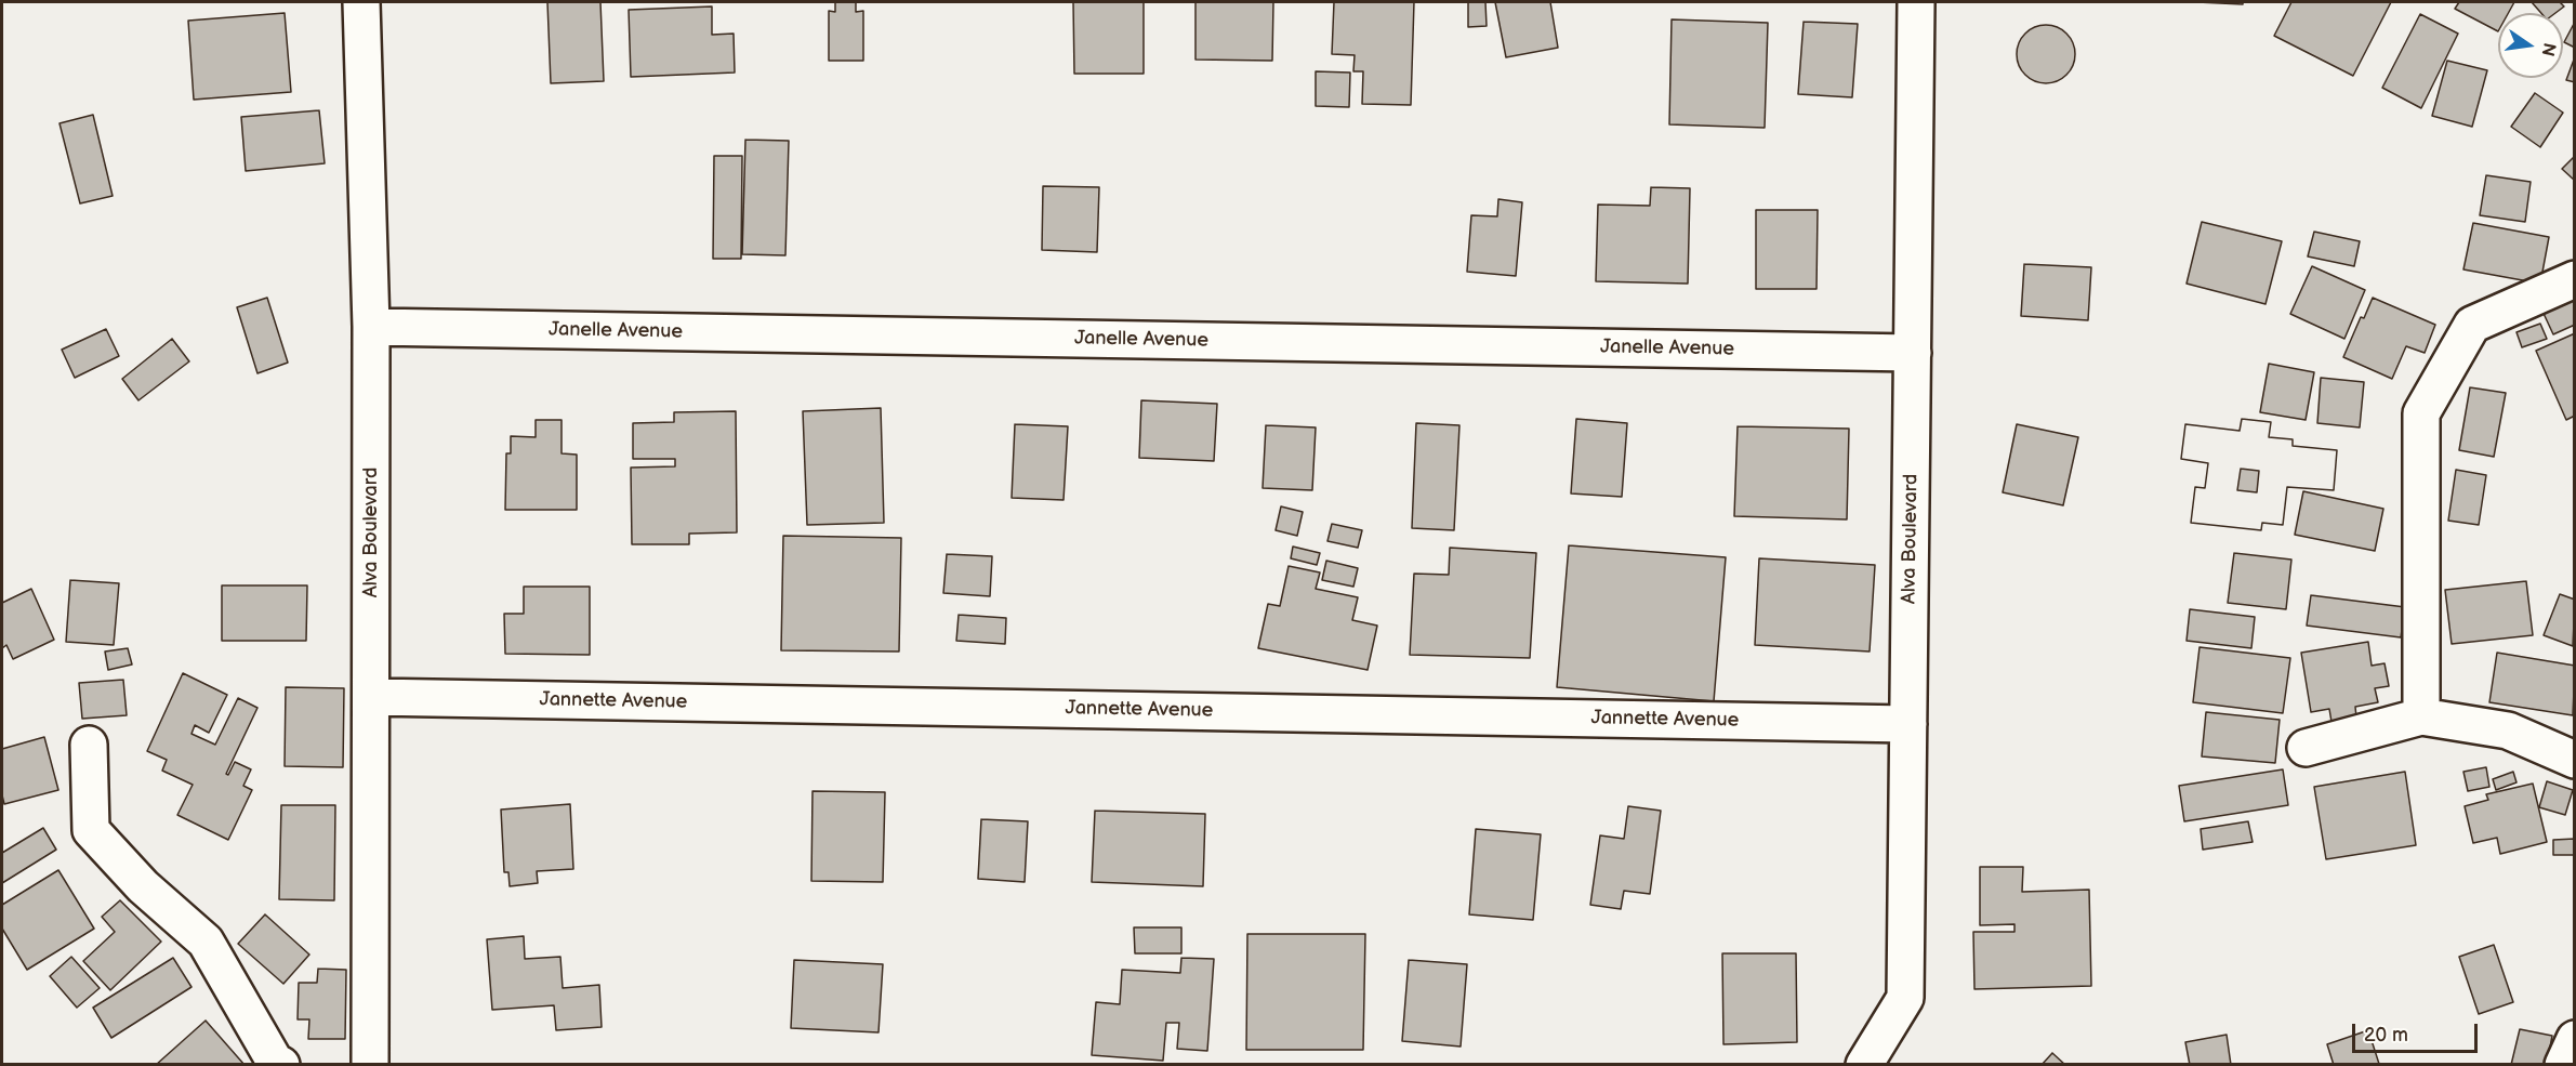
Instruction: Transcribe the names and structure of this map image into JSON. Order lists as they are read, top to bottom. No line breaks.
{"streets":{"street":["Janelle Avenue","Alva Boulevard","Jannette Avenue"]},"crossings":[["Janelle Avenue","Alva Boulevard"],["Alva Boulevard","Jannette Avenue"]],"scale_bar":"20 m","north":"right"}
